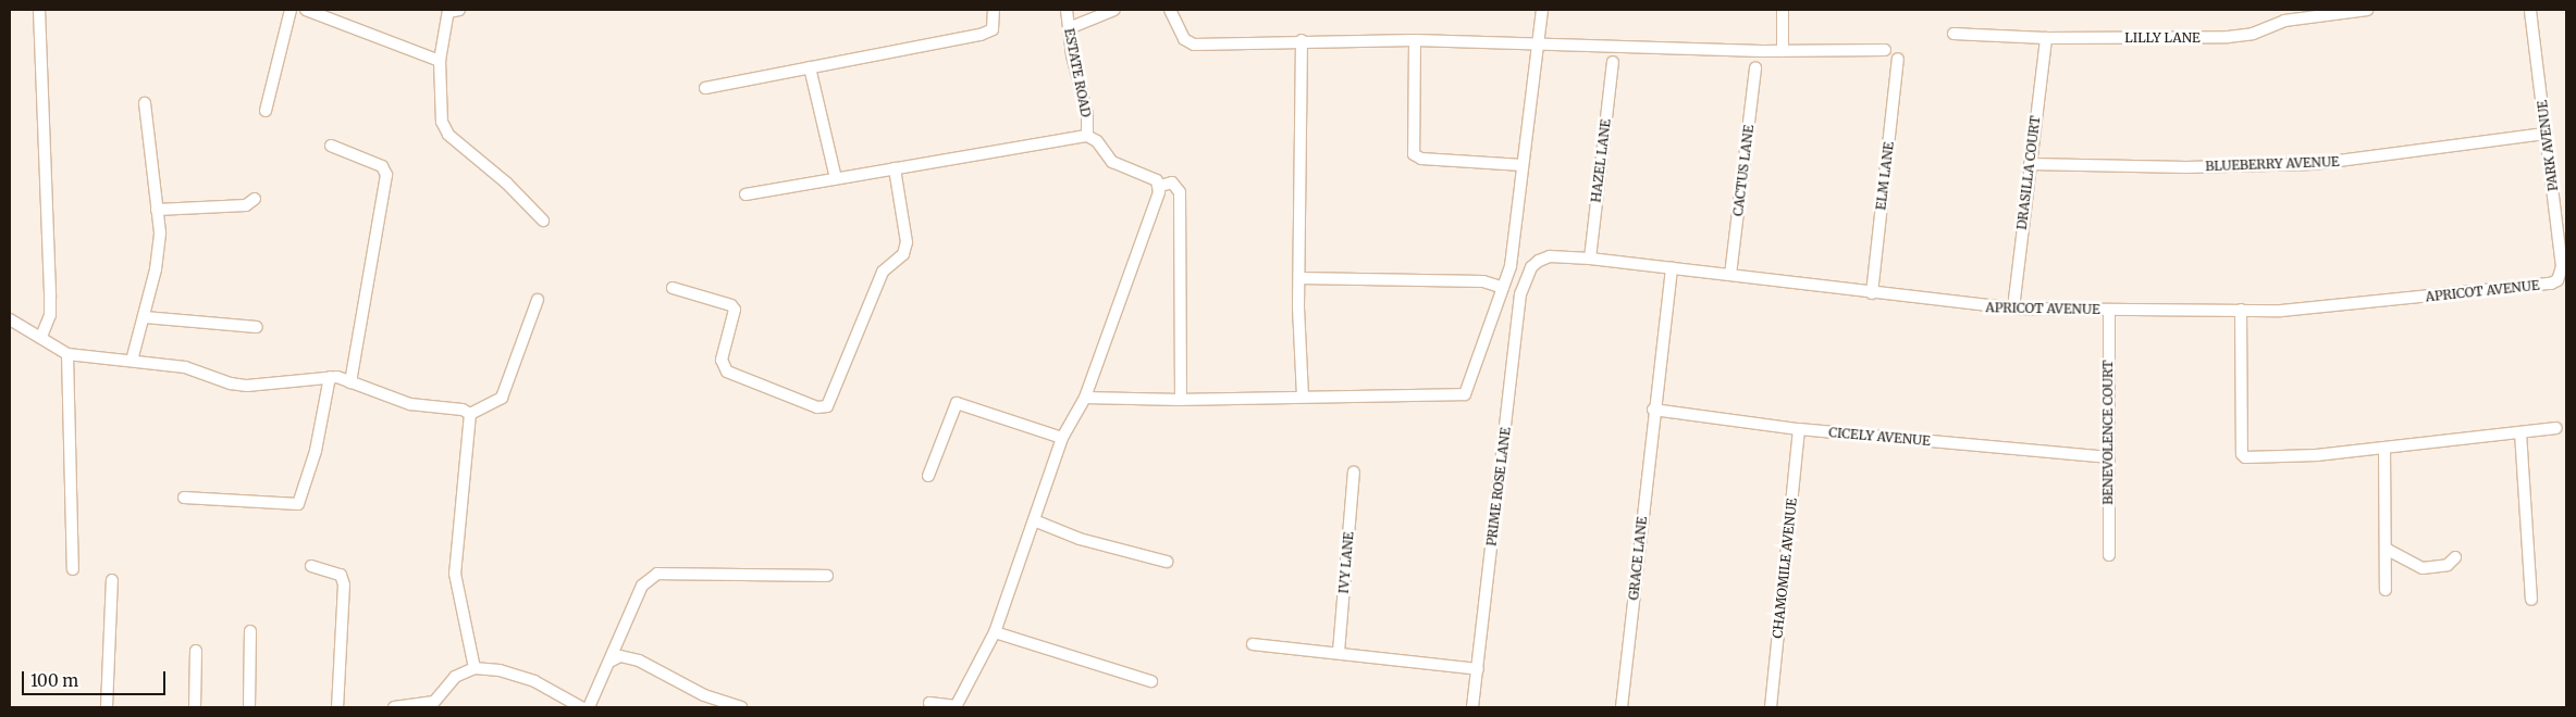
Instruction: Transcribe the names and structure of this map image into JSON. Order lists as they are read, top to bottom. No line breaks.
{"streets":{"street":["LILLY LANE","ESTATE ROAD","PARK AVENUE","HAZEL LANE","BLUEBERRY AVENUE","CACTUS LANE","DRASILLA COURT","ELM LANE","APRICOT AVENUE","BENEVOLENCE COURT","CICELY AVENUE","PRIME ROSE LANE","GRACE LANE","IVY LANE","CHAMOMILE AVENUE"]},"crossings":[["LILLY LANE","DRASILLA COURT"],["PARK AVENUE","BLUEBERRY AVENUE"],["PARK AVENUE","APRICOT AVENUE"],["HAZEL LANE","APRICOT AVENUE"],["BLUEBERRY AVENUE","DRASILLA COURT"],["CACTUS LANE","APRICOT AVENUE"],["DRASILLA COURT","APRICOT AVENUE"],["ELM LANE","APRICOT AVENUE"],["APRICOT AVENUE","BENEVOLENCE COURT"],["APRICOT AVENUE","PRIME ROSE LANE"],["APRICOT AVENUE","GRACE LANE"],["BENEVOLENCE COURT","CICELY AVENUE"],["CICELY AVENUE","GRACE LANE"],["CICELY AVENUE","CHAMOMILE AVENUE"]],"scale_bar":"100 m"}
